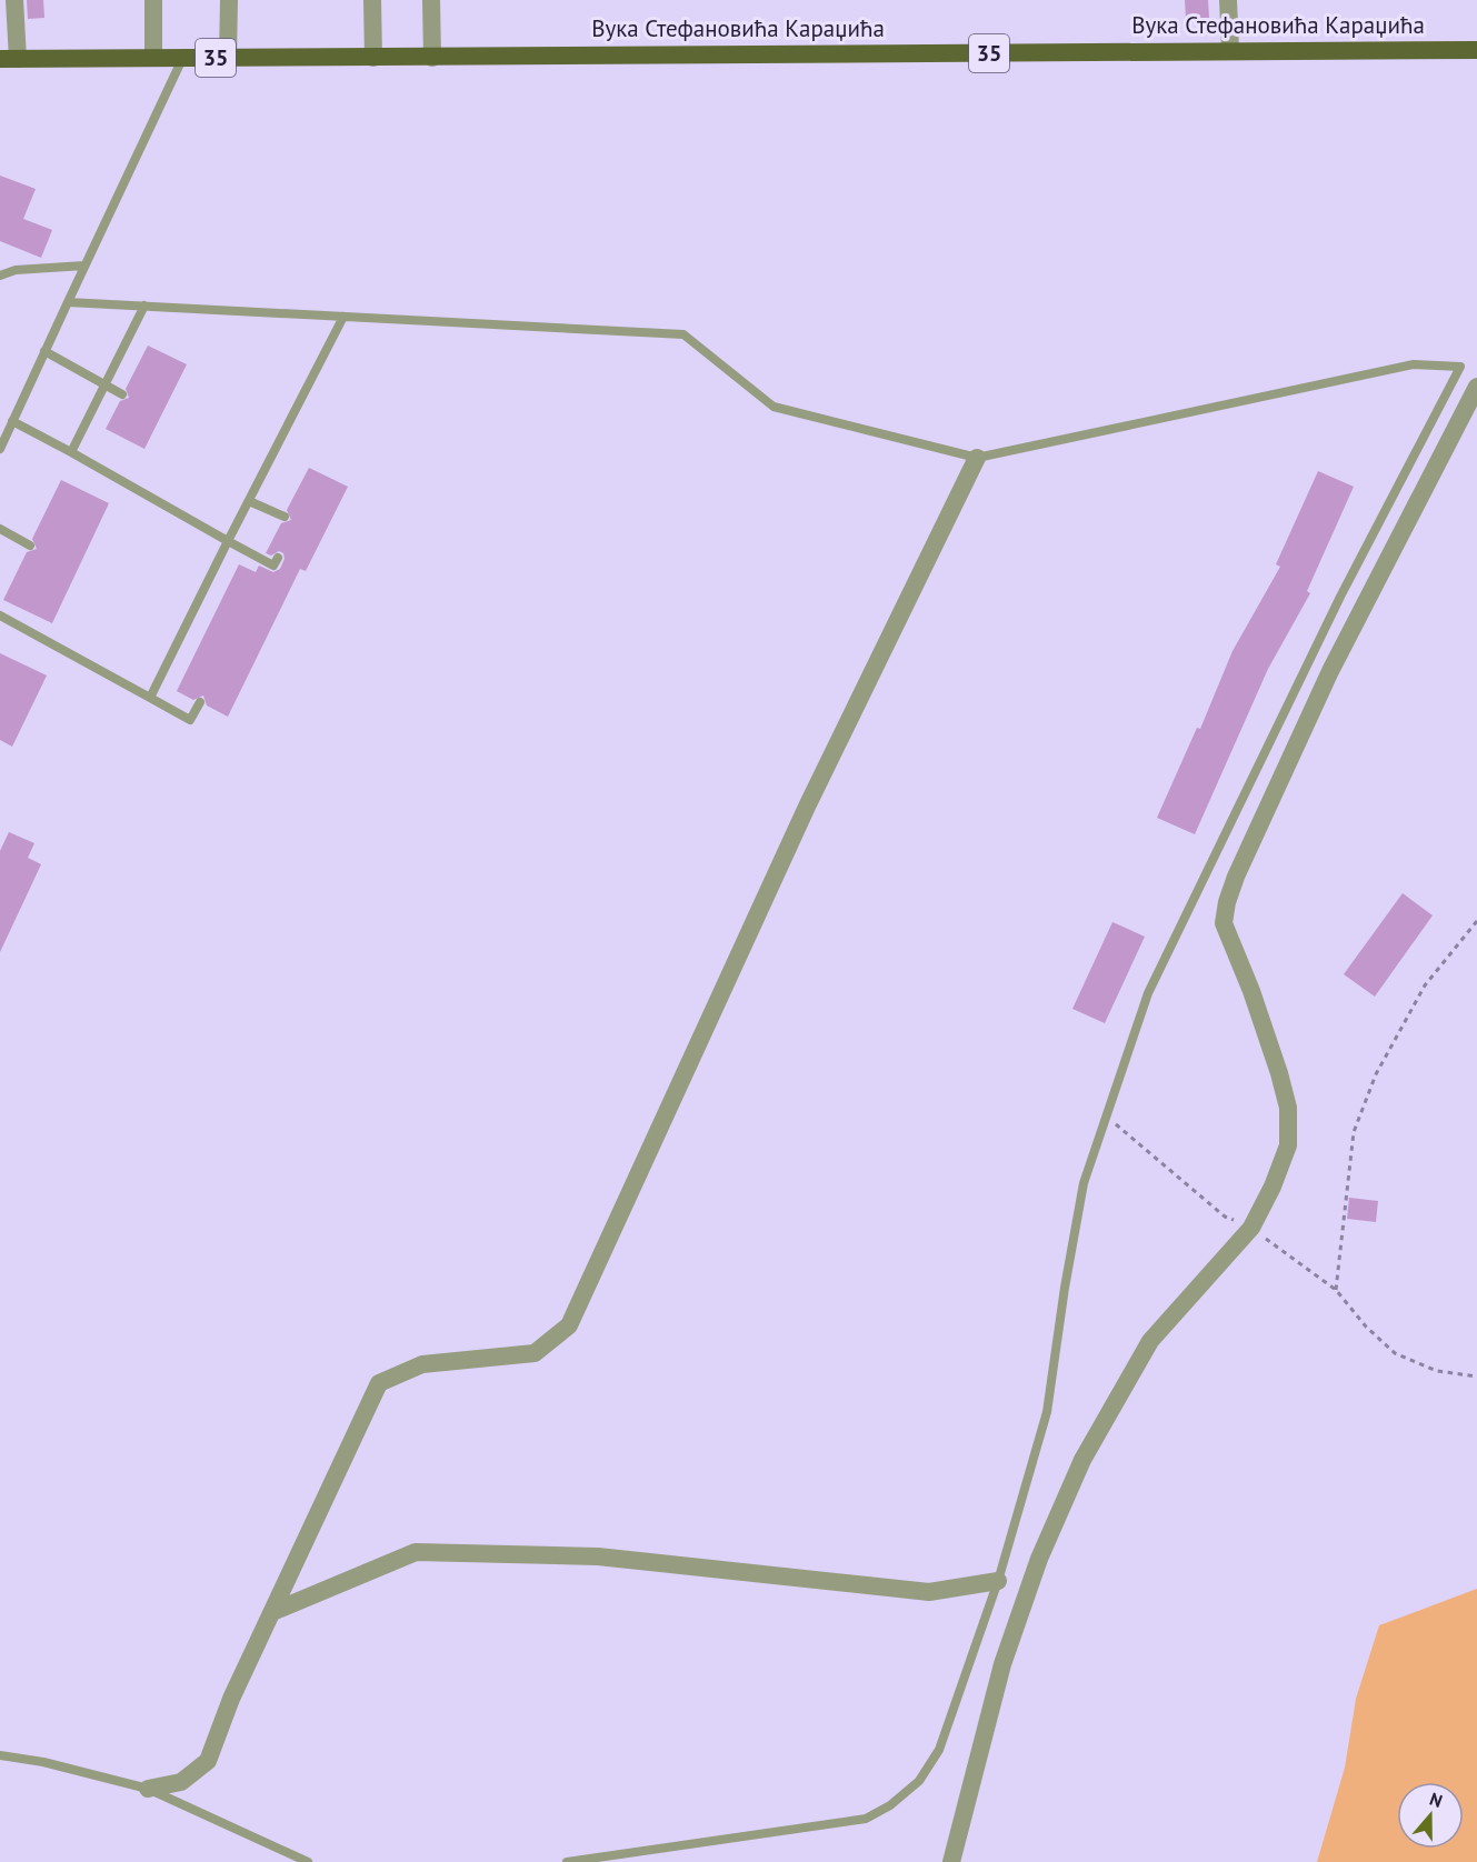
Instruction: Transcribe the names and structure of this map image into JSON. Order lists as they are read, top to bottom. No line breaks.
{"streets":{"main road":["Вука Стефановића Караџића","35"]},"north":"top"}
